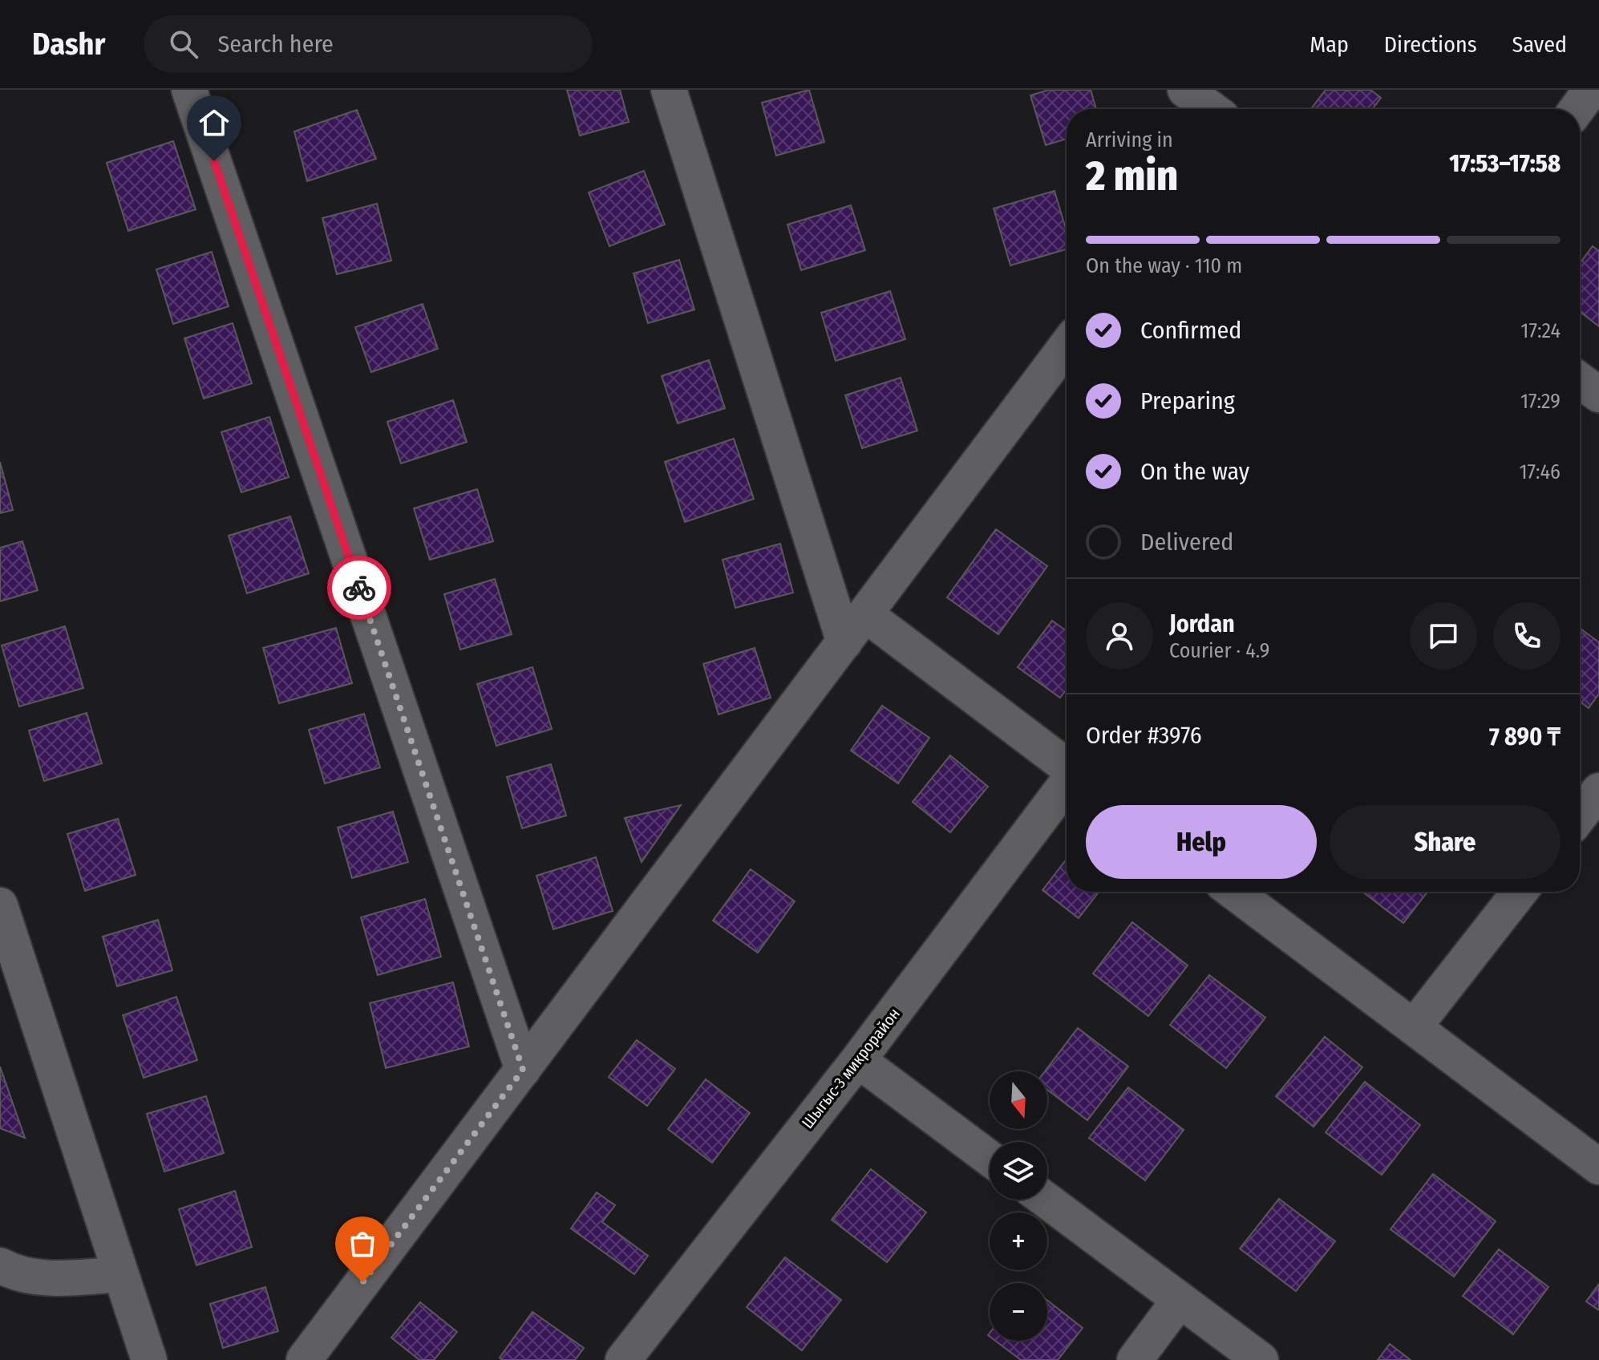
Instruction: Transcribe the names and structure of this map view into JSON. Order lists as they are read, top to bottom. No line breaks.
{"streets":{"street":["Шыгыс-3 микрорайон"]},"north":"bottom","page":{"header":"Dashr","search":"Search here","nav":["Map","Directions","Saved"],"heading":["2 min","Arriving in","17:53–17:58"],"panel":["Jordan","Courier · 4.9","Order #3976","7 890 ₸"],"bar":"On the way · 110 m","list":[["Confirmed","17:24"],["Preparing","17:29"],["On the way","17:46"],"Delivered"],"buttons":["Help","Share"],"map_buttons":["+","−"]}}
